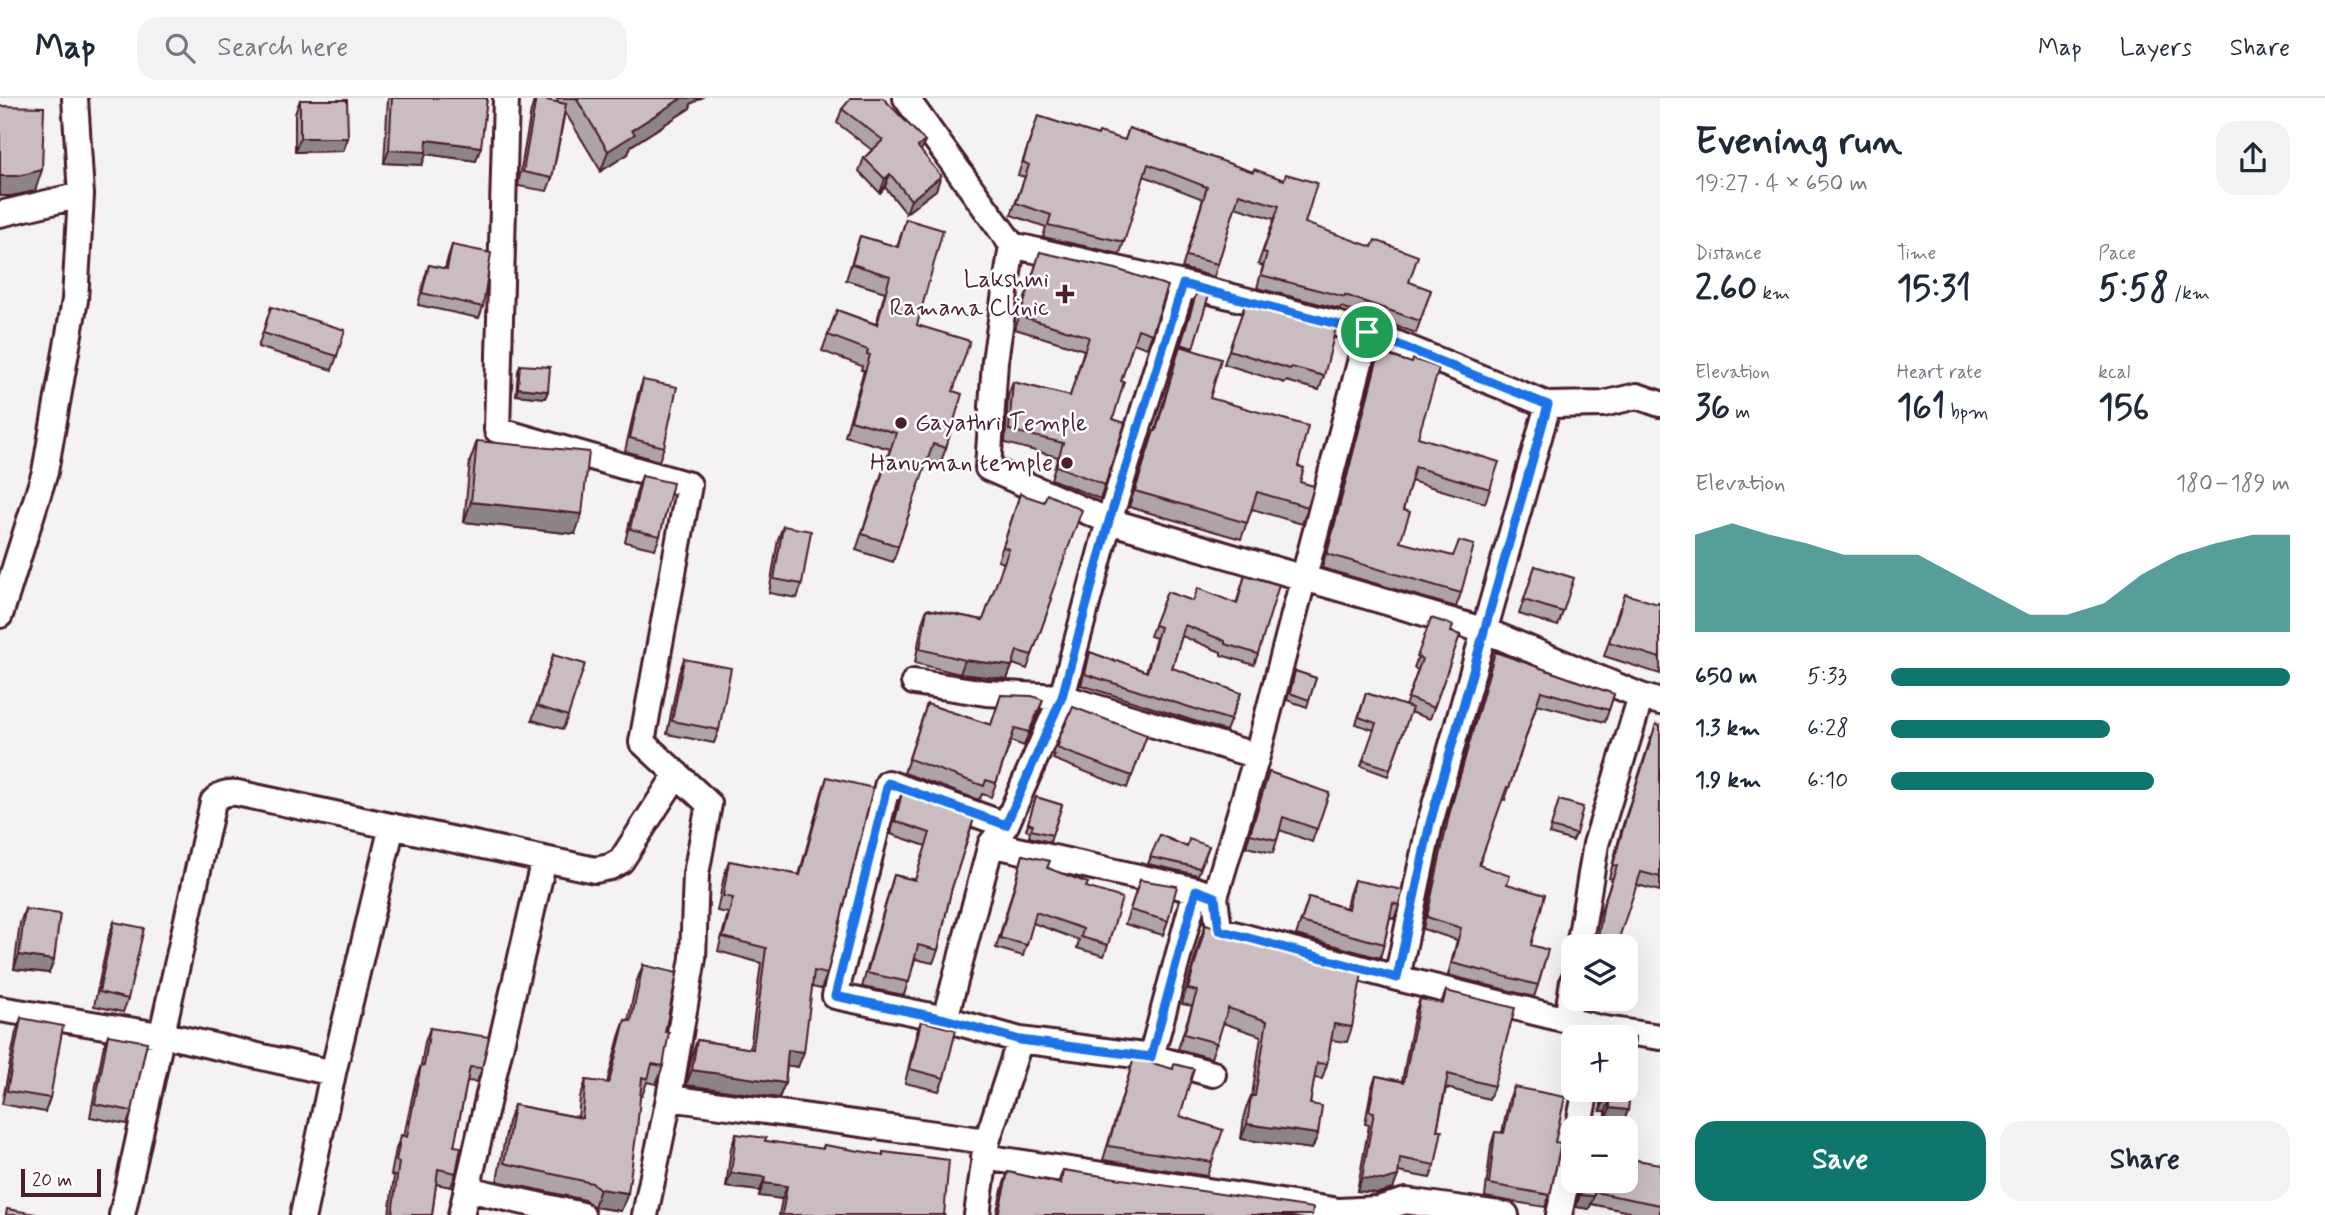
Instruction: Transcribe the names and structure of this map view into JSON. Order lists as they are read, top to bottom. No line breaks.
{"places":{"health":["Lakshmi Ramana Clinic"],"other":["Gayathri Temple","Hanuman temple"]},"scale_bar":"20 m","page":{"header":"Map","search":"Search here","nav":["Map","Layers","Share"],"heading":["Evening run","19:27 · 4 × 650 m"],"stats":[["Distance","2.60 km"],["Time","15:31"],["Pace","5:58 /km"],["Elevation","36 m"],["Heart rate","161 bpm"],["kcal","156"]],"chart":["Elevation","180–189 m"],"list":[{"name":"650 m","note":"5:33"},{"name":"1.3 km","note":"6:28"},{"name":"1.9 km","note":"6:10"}],"map_buttons":["+","−"],"buttons":["Save","Share"],"scale":"20 m"}}
